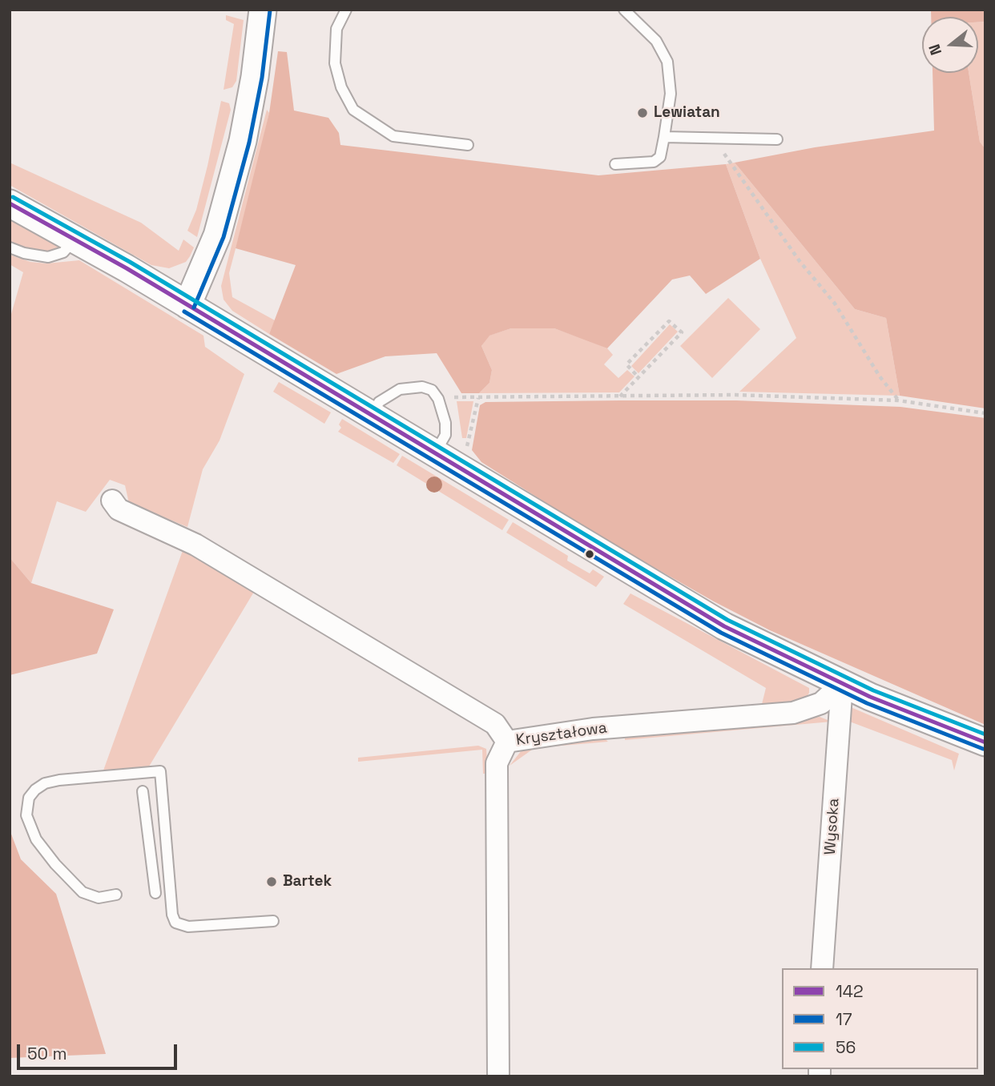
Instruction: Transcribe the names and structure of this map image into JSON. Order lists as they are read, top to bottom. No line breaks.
{"streets":{"street":["Kryształowa","Wysoka"]},"crossings":[["Kryształowa","Wysoka"]],"places":["Lewiatan","Bartek"],"lines":["transit line 17","transit line 56","transit line 142"],"legend":["142","17","56"],"scale_bar":"50 m","north":"left"}
